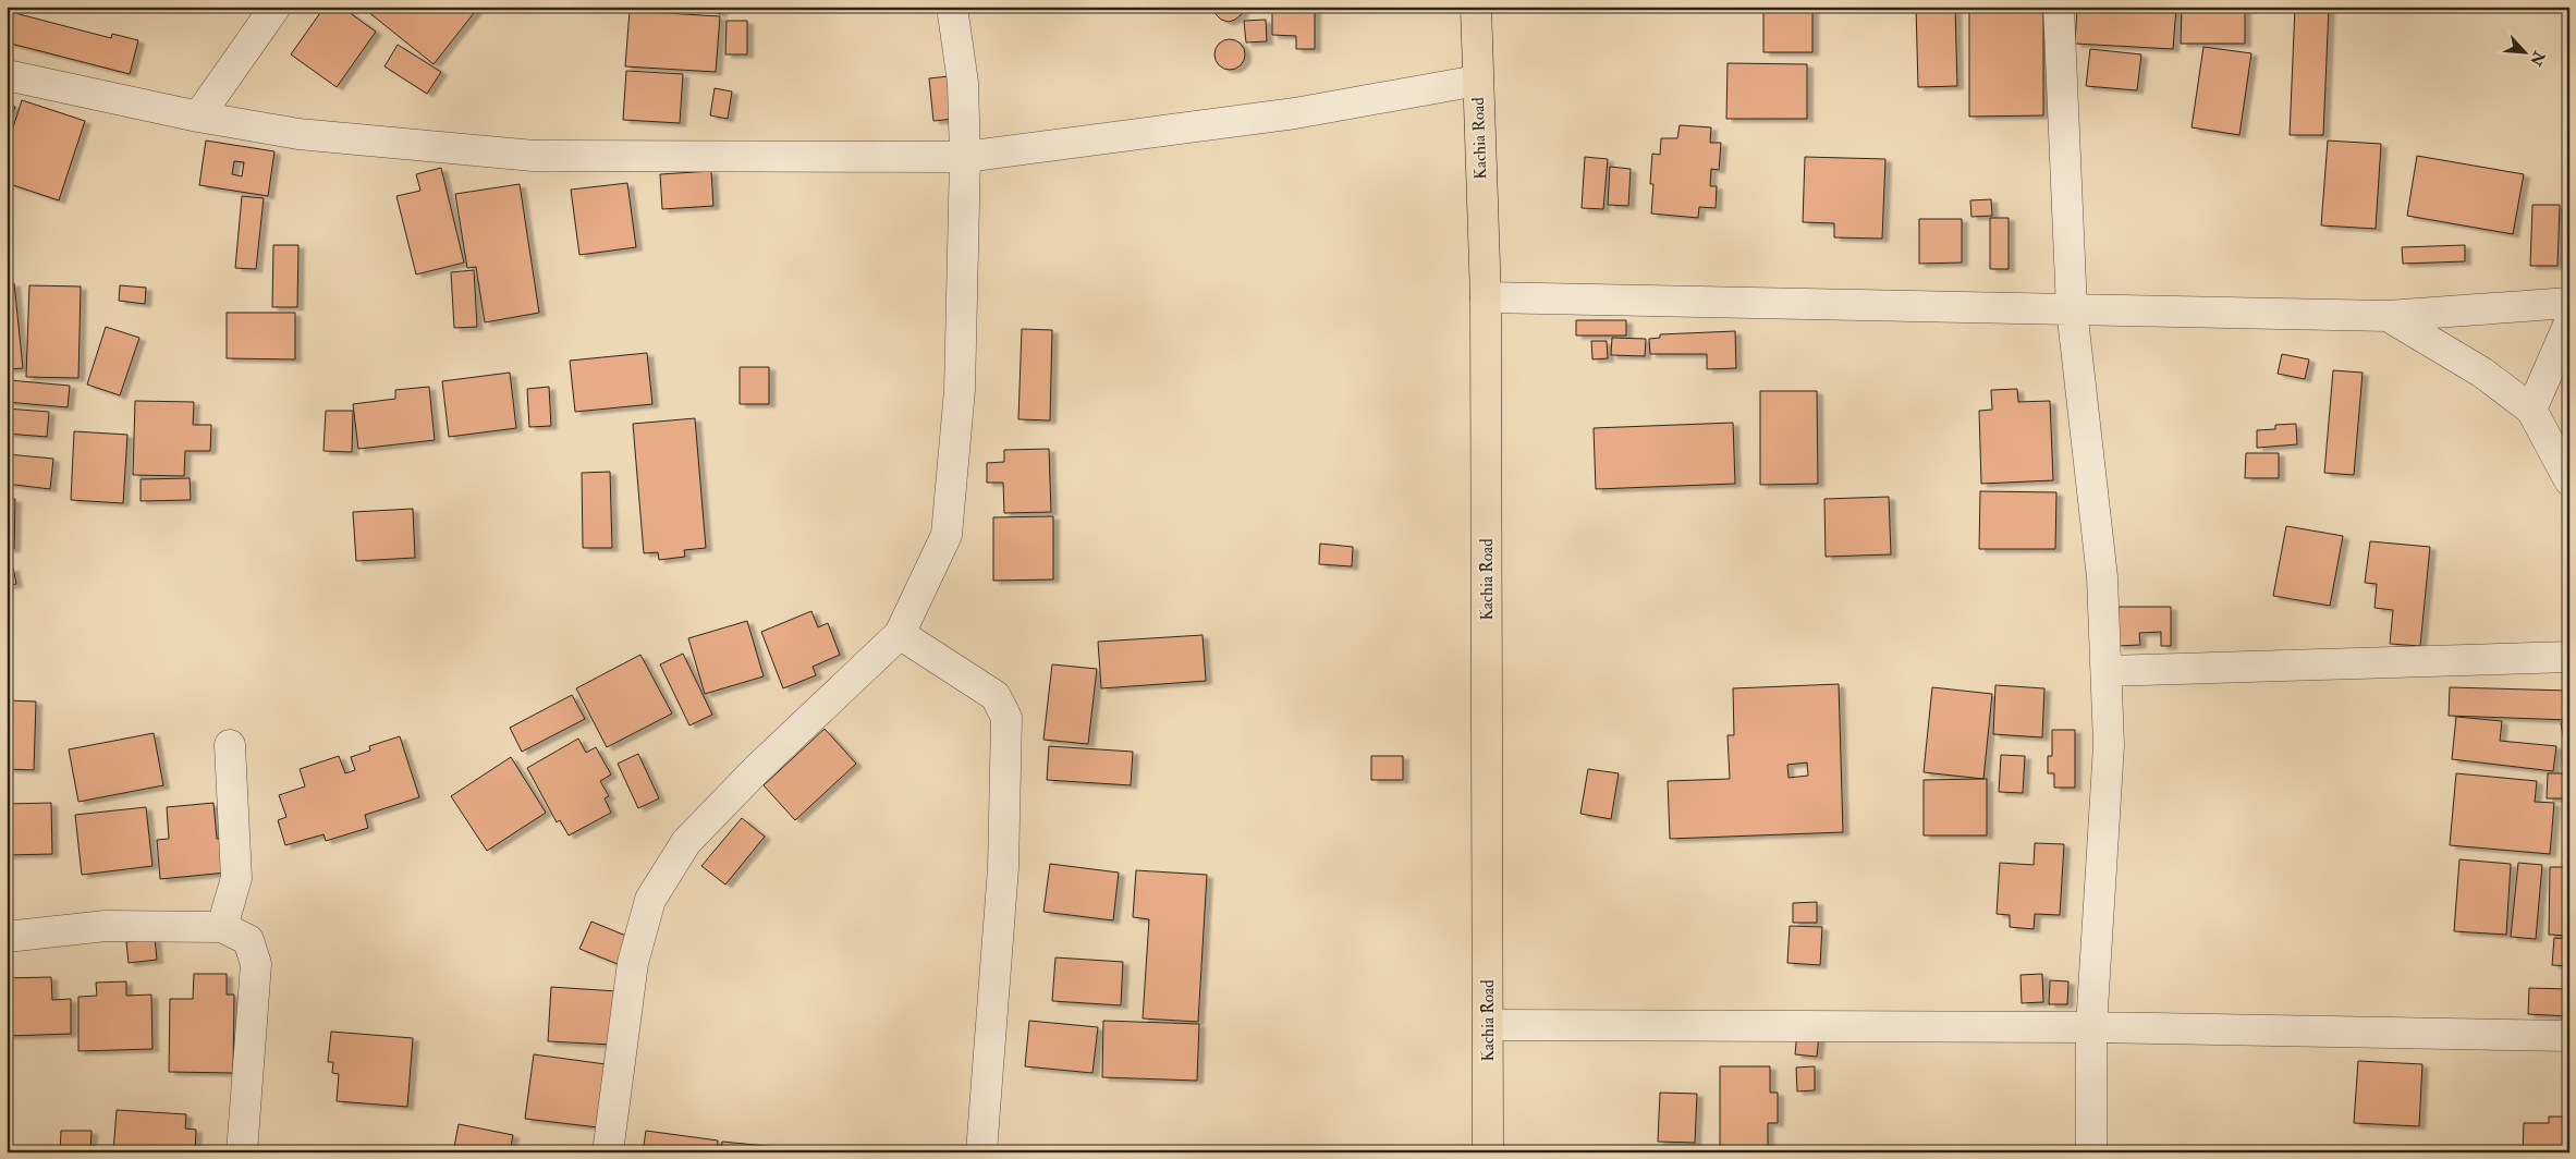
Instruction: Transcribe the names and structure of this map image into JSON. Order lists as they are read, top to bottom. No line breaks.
{"streets":{"highway":["Kachia Road"]},"north":"bottom right"}
